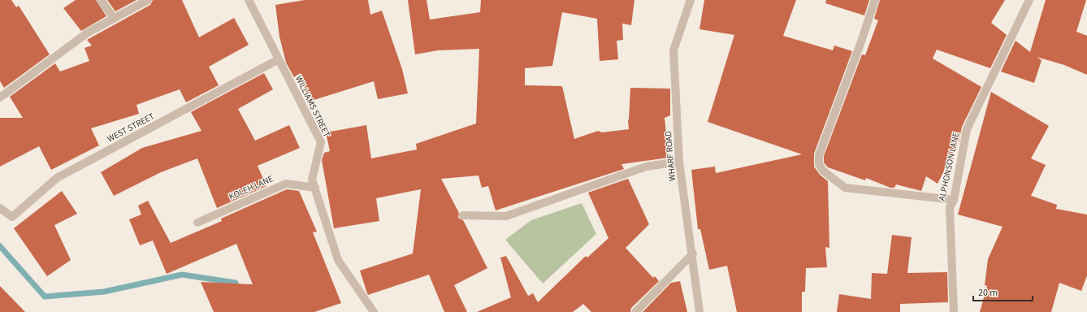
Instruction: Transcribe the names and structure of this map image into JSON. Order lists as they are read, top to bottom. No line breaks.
{"streets":{"street":["WILLIAMS STREET","WEST STREET","WHARF ROAD","ALPHONSON LANE","KOLEH LANE"]},"crossings":[["WILLIAMS STREET","WEST STREET"],["WILLIAMS STREET","KOLEH LANE"]],"scale_bar":"20 m"}
